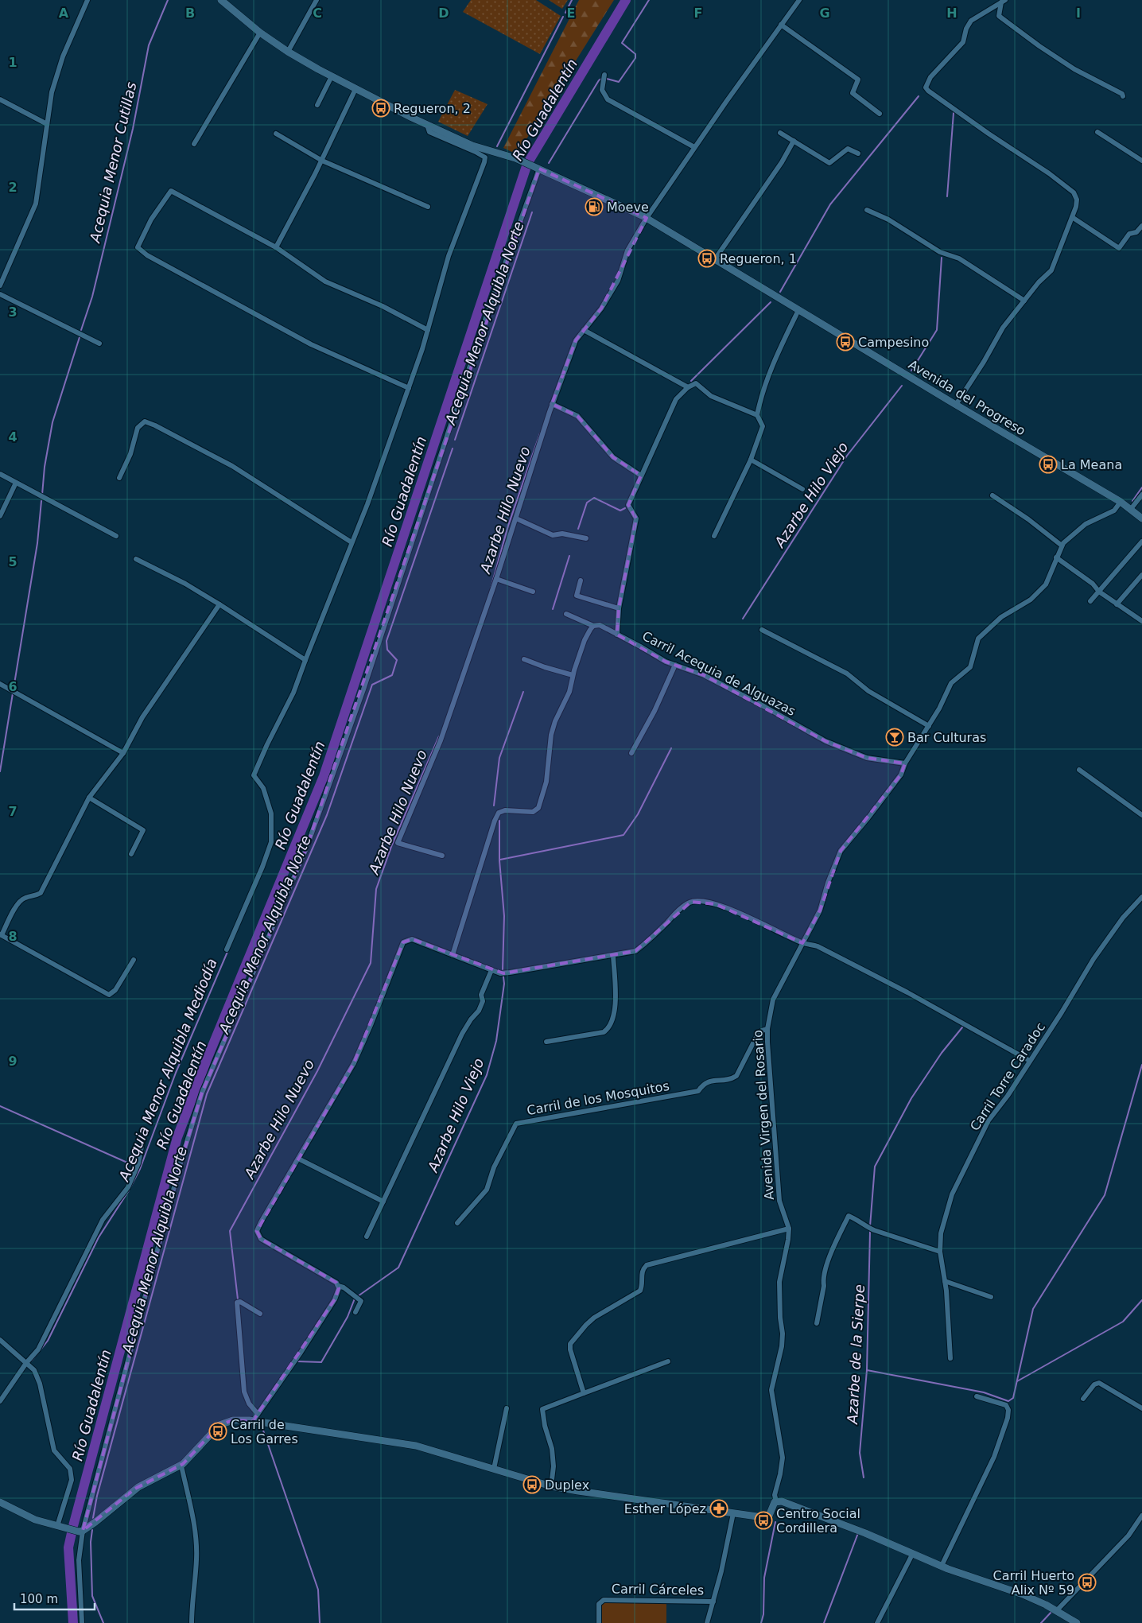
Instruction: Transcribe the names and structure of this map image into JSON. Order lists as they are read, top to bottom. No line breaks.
{"streets":{"street":["Avenida del Progreso","Carril Acequia de Alguazas","Carril Torre Caradoc","Carril de los Mosquitos","Avenida Virgen del Rosario","Carril Cárceles"]},"crossings":[["Carril Acequia de Alguazas","Avenida Virgen del Rosario"],["Carril de los Mosquitos","Avenida Virgen del Rosario"]],"water":["Río Guadalentín","Acequia Menor Cutillas","Acequia Menor Alquibla Norte","Azarbe Hilo Viejo","Azarbe Hilo Nuevo","Acequia Menor Alquibla Mediodía","Azarbe de la Sierpe"],"places":{"bus stop":["Regueron, 2","Regueron, 1","Campesino","La Meana","Carril de Los Garres","Duplex","Centro Social Cordillera","Carril Huerto Alix Nº 59"],"fuel station":["Moeve"],"bar":["Bar Culturas"],"pharmacy":["Esther López"]},"scale_bar":"100 m","grid":{"columns":["A","B","C","D","E","F","G","H","I"],"rows":["1","2","3","4","5","6","7","8","9"]}}
